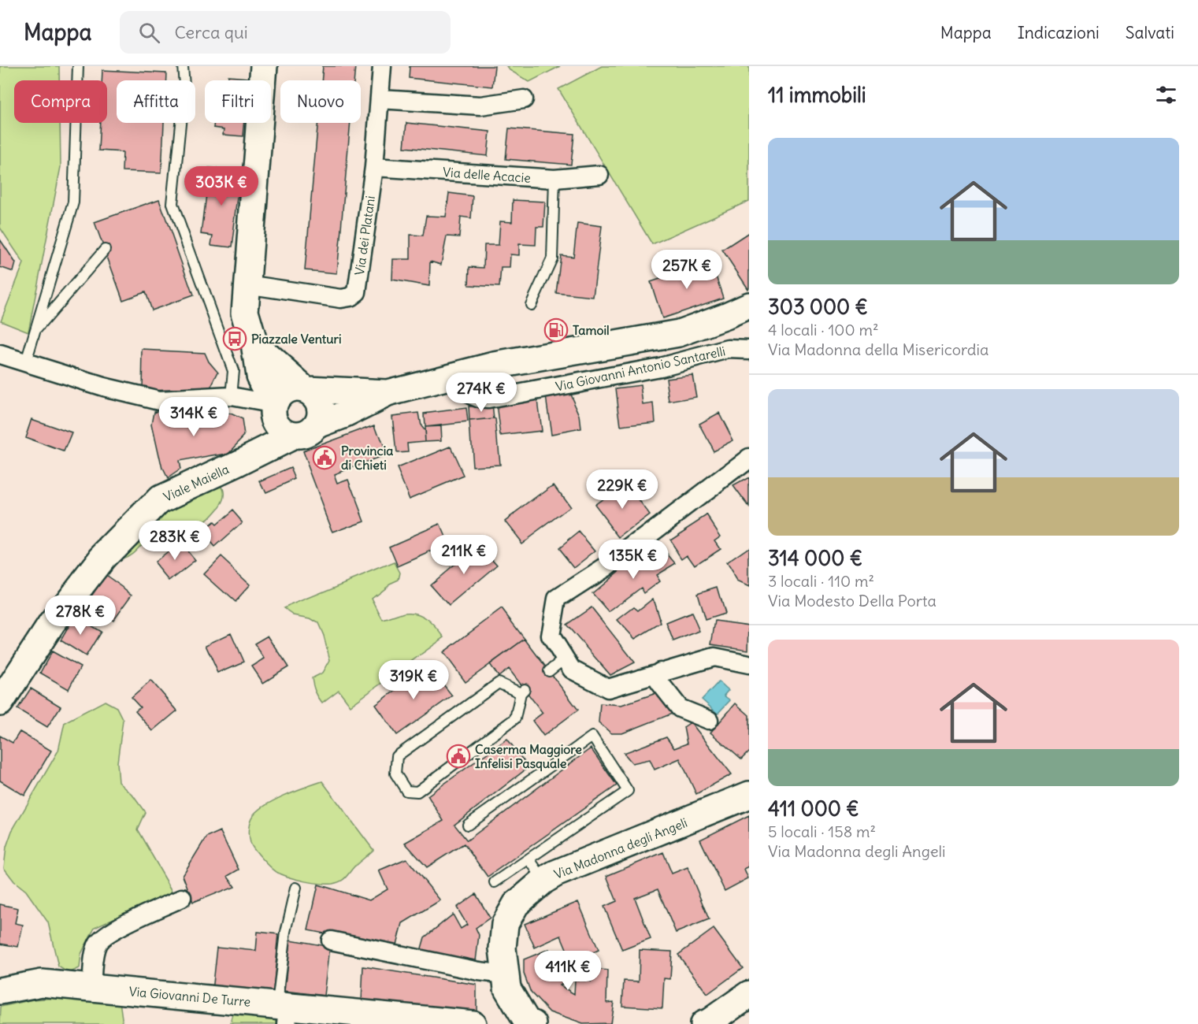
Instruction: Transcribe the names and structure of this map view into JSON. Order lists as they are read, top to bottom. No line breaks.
{"streets":{"main road":["Viale Maiella","Via Madonna degli Angeli","Via Giovanni De Turre"],"street":["Via delle Acacie","Via dei Platani","Via Giovanni Antonio Santarelli"]},"crossings":[["Via delle Acacie","Via dei Platani"]],"places":{"fuel station":["Tamoil"],"bus stop":["Piazzale Venturi"],"public building":["Provincia di Chieti","Caserma Maggiore Infelisi Pasquale"]},"page":{"header":"Mappa","search":"Cerca qui","nav":["Mappa","Indicazioni","Salvati"],"heading":"11 immobili","chip":["Compra","Affitta","Filtri","Nuovo"],"list":[{"name":"303 000 €","note":"4 locali · 100 m² · Via Madonna della Misericordia"},{"name":"314 000 €","note":"3 locali · 110 m² · Via Modesto Della Porta"},{"name":"411 000 €","note":"5 locali · 158 m² · Via Madonna degli Angeli"}],"price":["303K €","257K €","274K €","314K €","229K €","283K €","211K €","135K €","278K €","319K €","411K €"]}}
